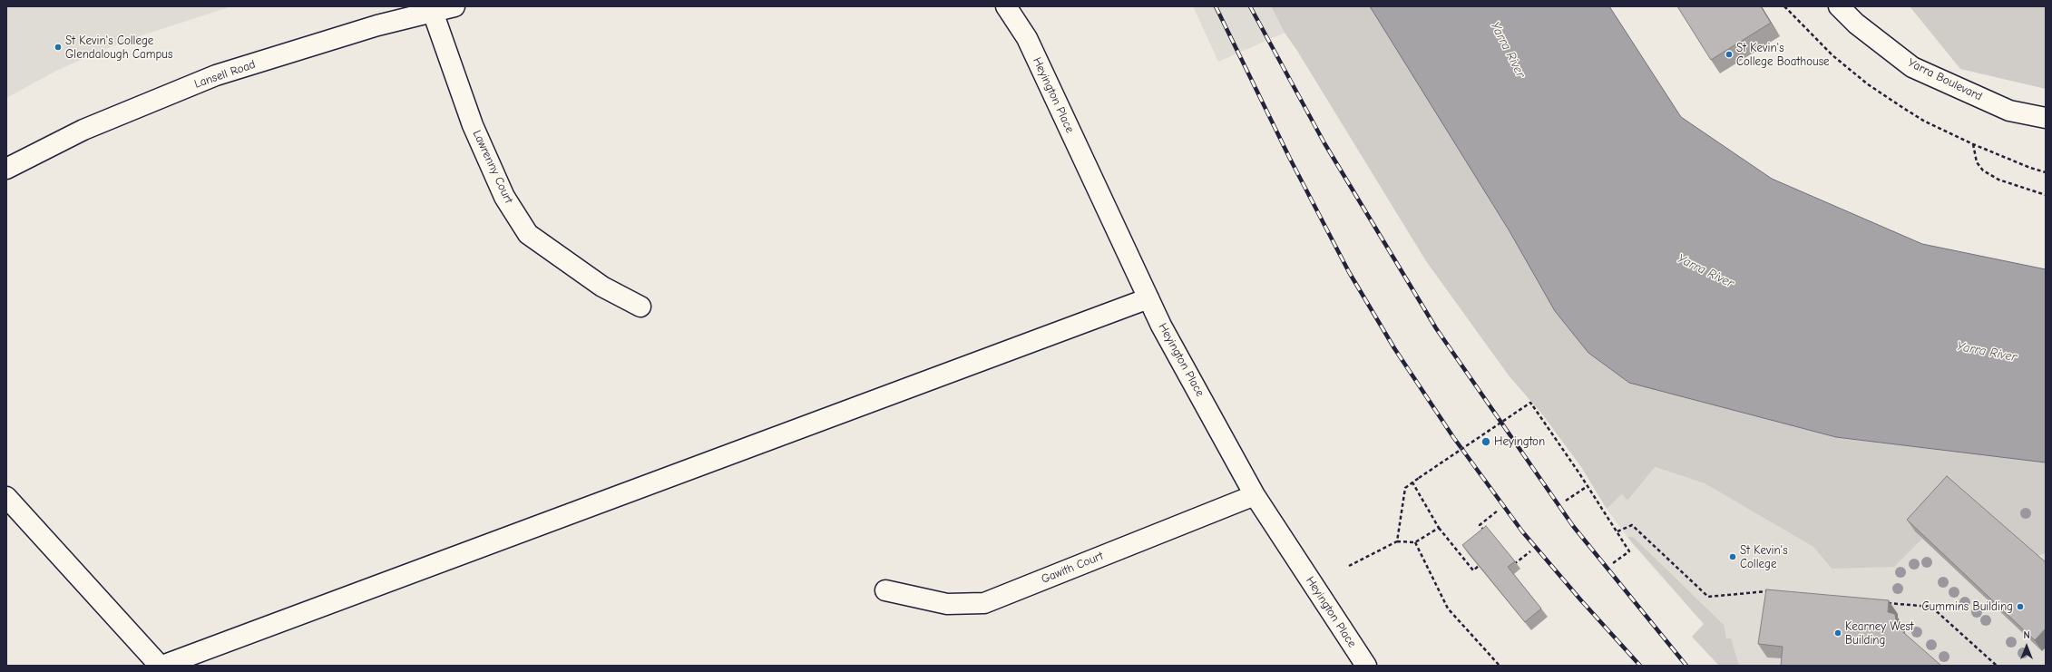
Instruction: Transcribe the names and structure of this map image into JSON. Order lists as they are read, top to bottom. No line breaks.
{"streets":{"street":["Lansell Road","Yarra Boulevard","Heyington Place","Lawrenny Court","Gawith Court"]},"crossings":[["Lansell Road","Lawrenny Court"],["Heyington Place","Gawith Court"]],"water":["Yarra River"],"places":["St Kevin's College Glendalough Campus","St Kevin's College Boathouse","Heyington","St Kevin's College","Cummins Building","Kearney West Building"],"north":"top"}
